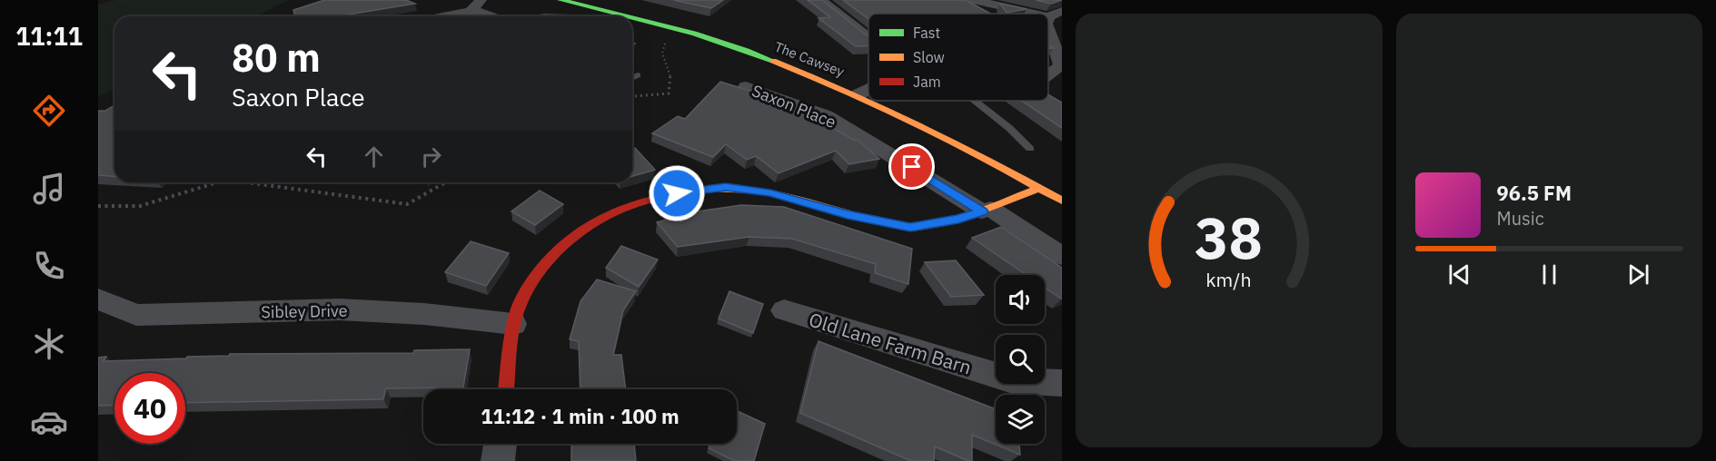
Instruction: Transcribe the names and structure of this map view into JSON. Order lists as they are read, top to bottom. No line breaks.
{"streets":{"street":["The Cawsey","Saxon Place","Sibley Drive","Old Lane Farm Barn"]},"legend":["Fast","Slow","Jam"],"page":{"tabs":"11:11","turn":["80 m","Saxon Place"],"song":["96.5 FM","Music"],"limit":"40","trip":"11:12 · 1 min · 100 m","gauge":["38","km/h"]}}
